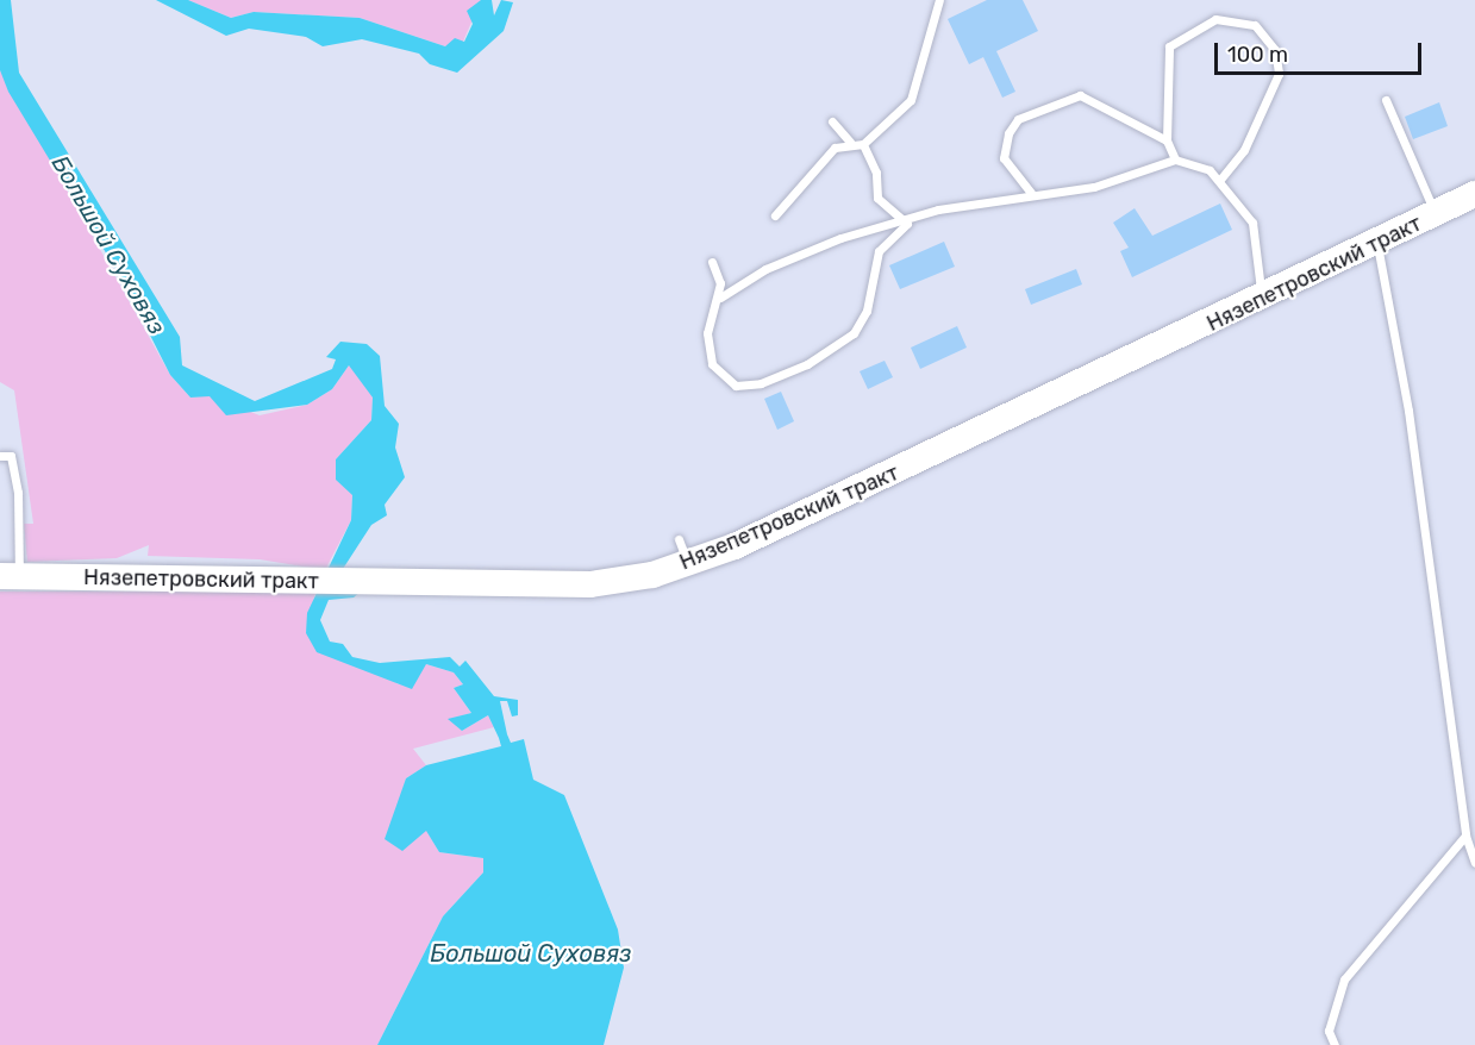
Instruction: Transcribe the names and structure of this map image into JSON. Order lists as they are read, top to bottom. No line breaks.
{"streets":{"main road":["Нязепетровский тракт"]},"water":["Большой Суховяз"],"scale_bar":"100 m"}
